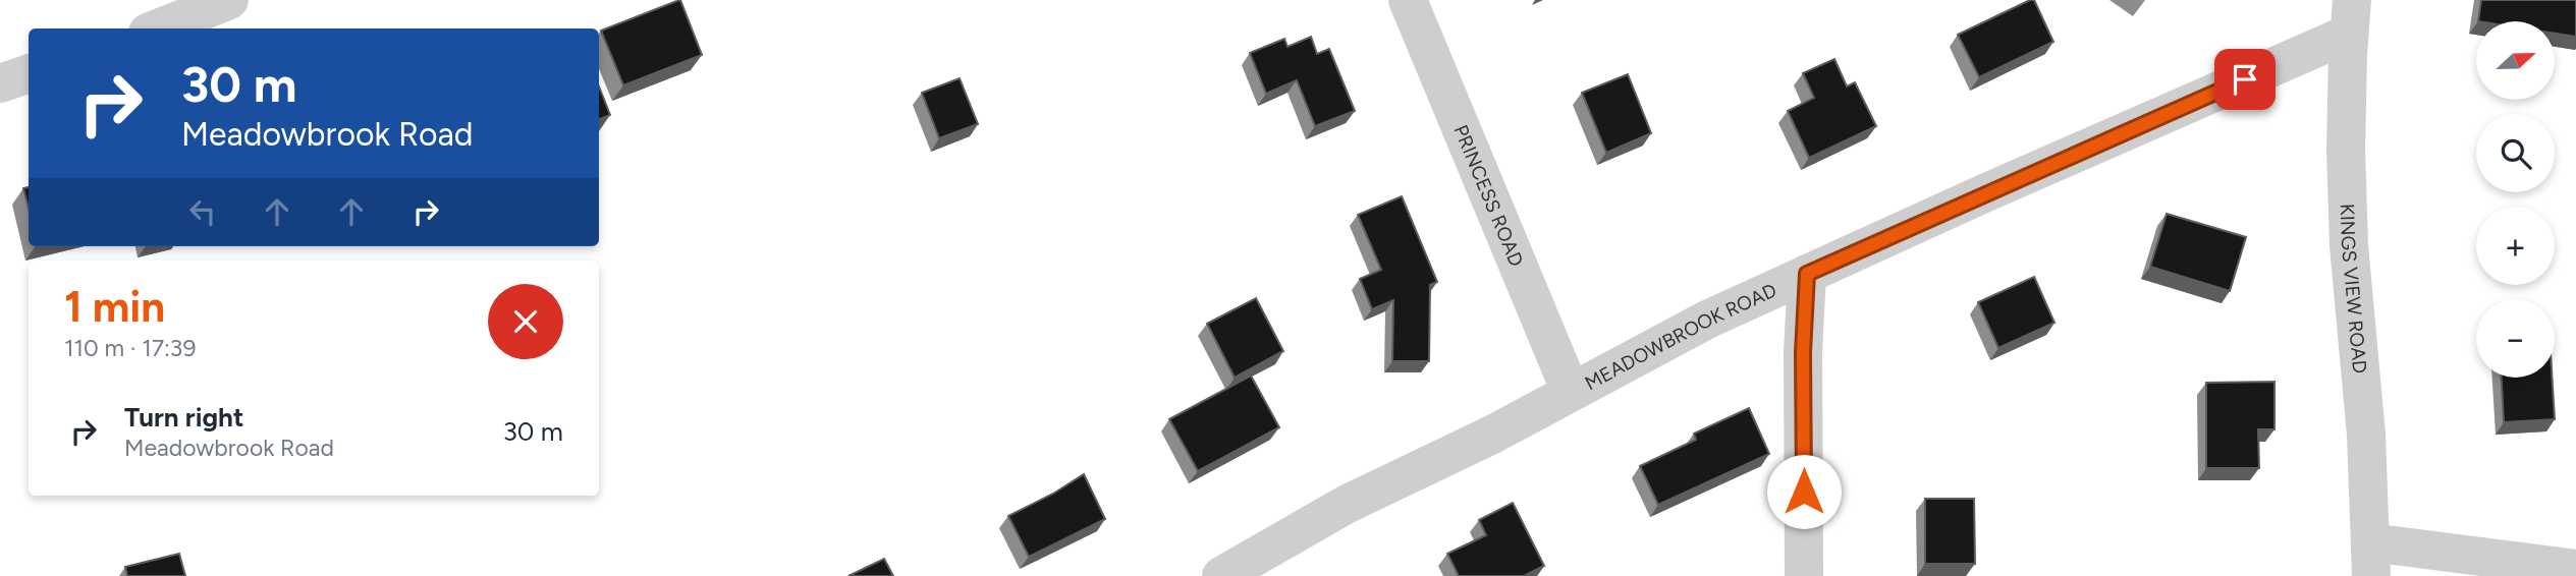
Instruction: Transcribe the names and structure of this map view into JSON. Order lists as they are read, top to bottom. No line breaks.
{"streets":{"street":["PRINCESS ROAD","KINGS VIEW ROAD","MEADOWBROOK ROAD"]},"crossings":[["PRINCESS ROAD","MEADOWBROOK ROAD"],["KINGS VIEW ROAD","MEADOWBROOK ROAD"]],"north":"right","page":{"map_buttons":["+","−"],"turn":["30 m","Meadowbrook Road"],"heading":["1 min","110 m · 17:39"],"list":[{"name":"Turn right","note":"Meadowbrook Road","value":"30 m"}]}}
